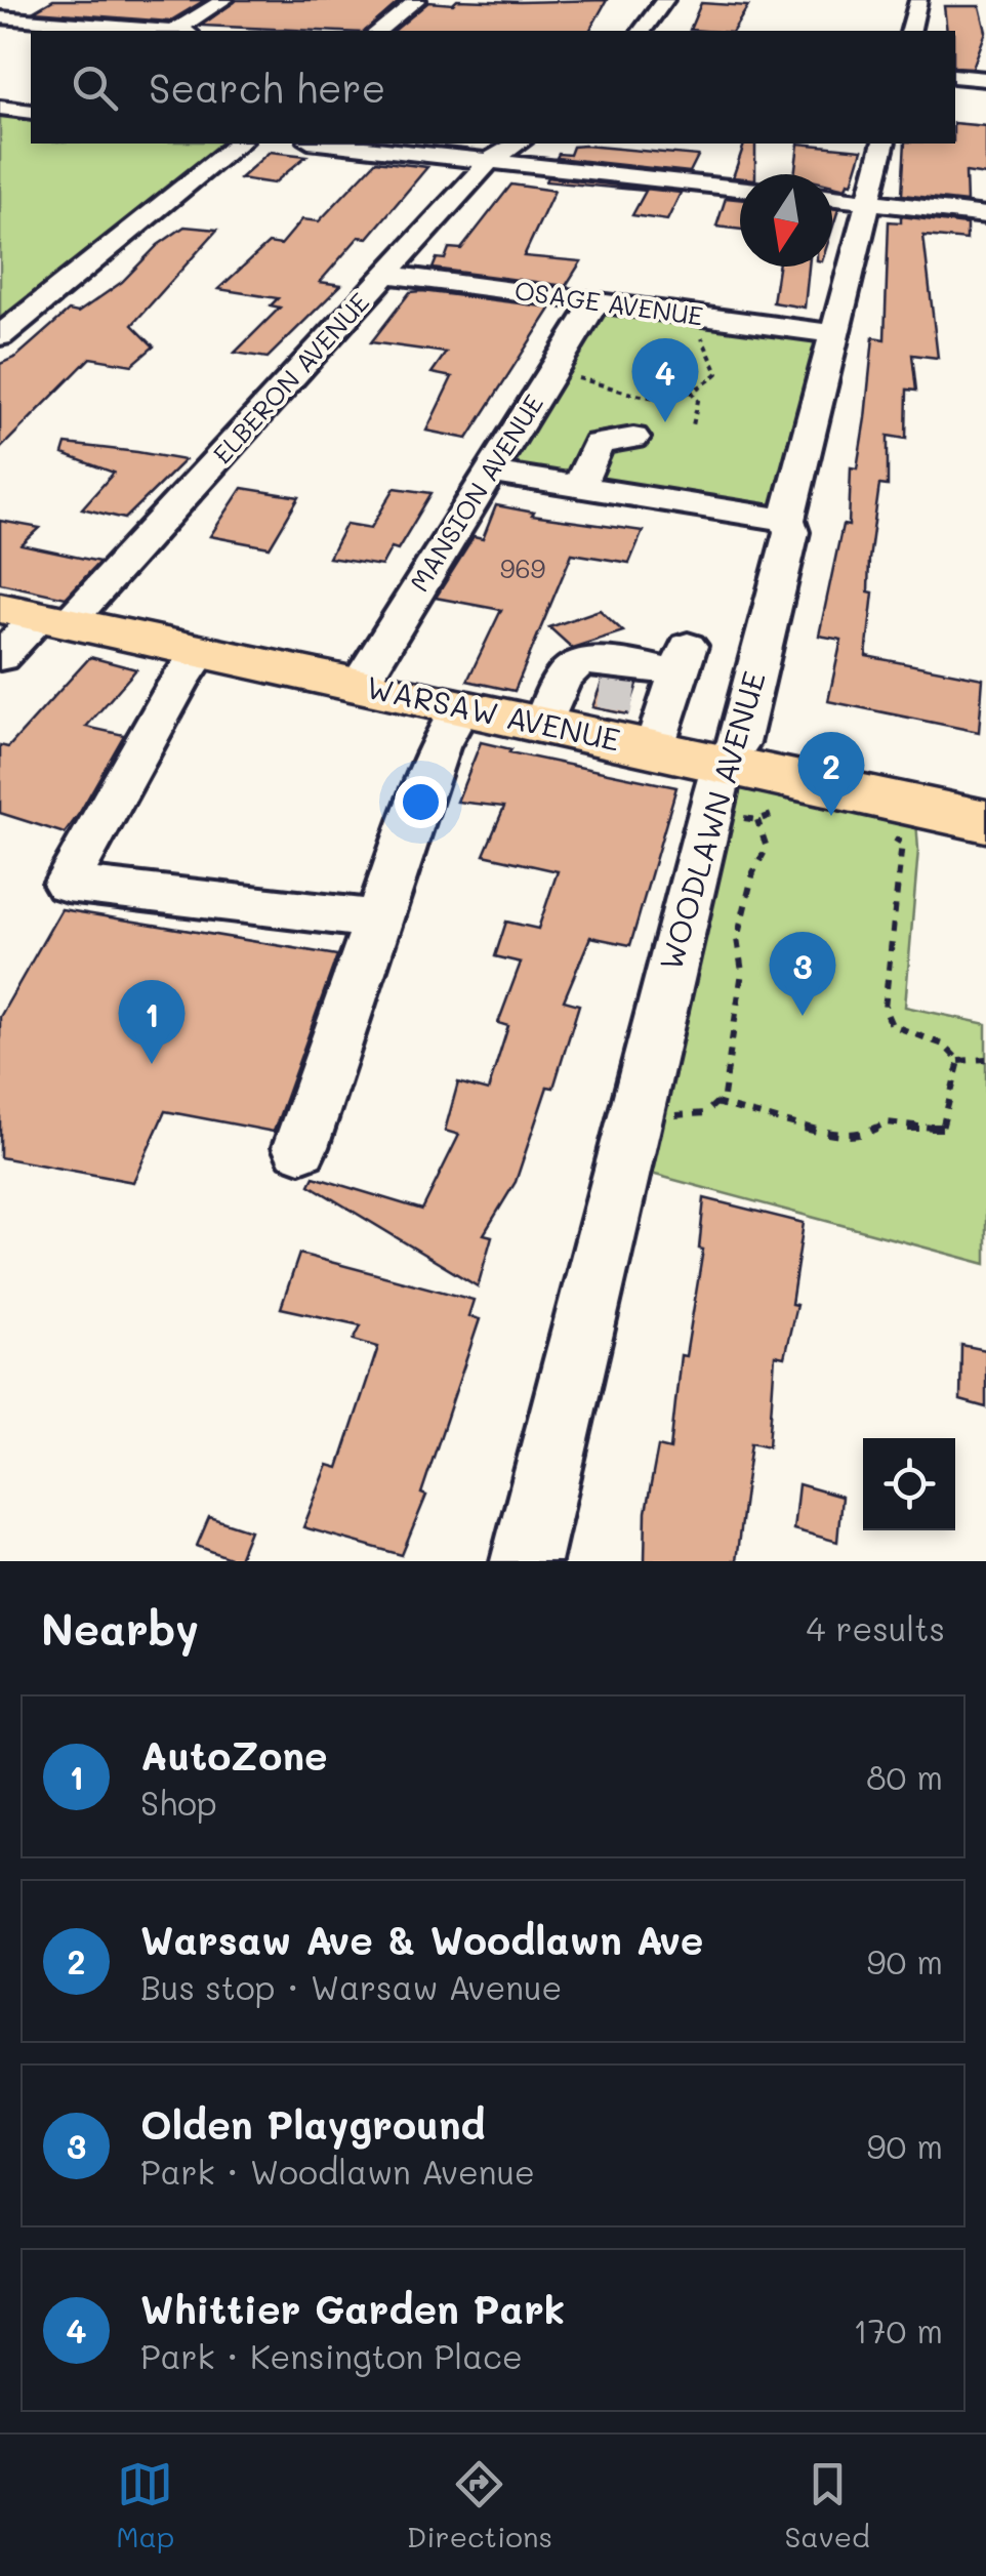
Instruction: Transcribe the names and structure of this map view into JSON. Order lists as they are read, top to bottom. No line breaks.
{"streets":{"main road":["WARSAW AVENUE"],"street":["OSAGE AVENUE","ELBERON AVENUE","MANSION AVENUE","WOODLAWN AVENUE"]},"crossings":[["OSAGE AVENUE","ELBERON AVENUE"],["OSAGE AVENUE","MANSION AVENUE"],["OSAGE AVENUE","WOODLAWN AVENUE"],["ELBERON AVENUE","WARSAW AVENUE"],["MANSION AVENUE","WARSAW AVENUE"],["WARSAW AVENUE","WOODLAWN AVENUE"]],"house_numbers":["969"],"north":"bottom","page":{"search":"Search here","pins":["4","2","3","1"],"heading":["Nearby","4 results"],"list":[{"mark":"1","name":"AutoZone","note":"Shop","value":"80 m"},{"mark":"2","name":"Warsaw Ave & Woodlawn Ave","note":"Bus stop · Warsaw Avenue","value":"90 m"},{"mark":"3","name":"Olden Playground","note":"Park · Woodlawn Avenue","value":"90 m"},{"mark":"4","name":"Whittier Garden Park","note":"Park · Kensington Place","value":"170 m"}],"nav":["Map","Directions","Saved"]}}
